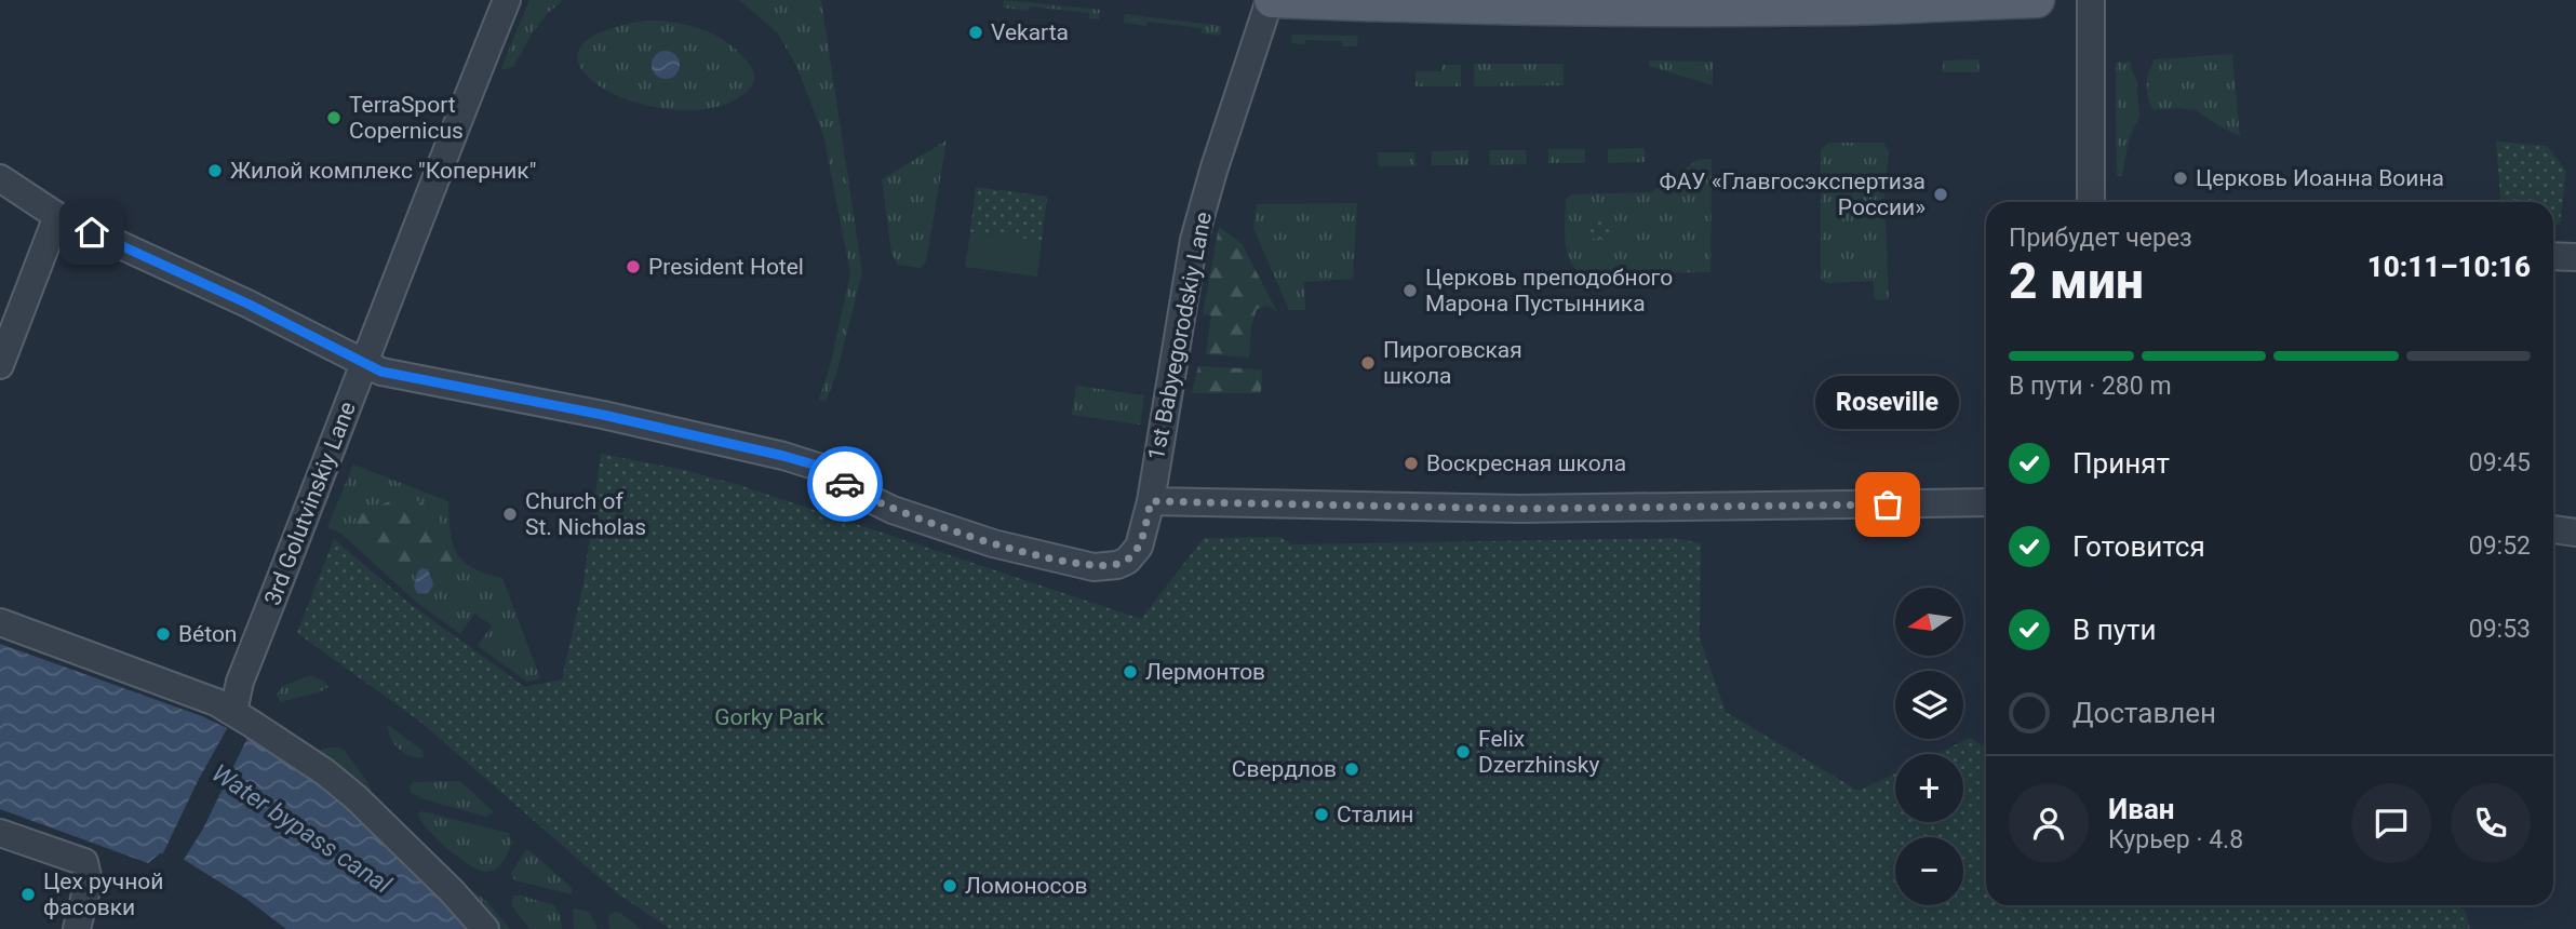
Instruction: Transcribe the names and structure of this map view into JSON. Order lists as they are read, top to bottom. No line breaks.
{"streets":{"street":["1st Babyegorodskiy Lane","3rd Golutvinskiy Lane"]},"crossings":[["1st Babyegorodskiy Lane","3rd Golutvinskiy Lane"]],"water":["Water bypass canal"],"parks":["Gorky Park"],"places":["Vekarta","TerraSport Copernicus","Жилой комплекс \"Коперник\"","Церковь Иоанна Воина","ФАУ «Главгосэкспертиза России»","President Hotel","Церковь преподобного Марона Пустынника","Пироговская школа","Воскресная школа","Roseville","Church of St. Nicholas","Béton","Лермонтов","Felix Dzerzhinsky","Свердлов","Сталин","Ломоносов","Цех ручной фасовки"],"north":"left","page":{"heading":["2 мин","Прибудет через","10:11–10:16"],"panel":["Иван","Курьер · 4.8"],"bar":"В пути · 280 m","bubble":"Roseville","list":[["Принят","09:45"],["Готовится","09:52"],["В пути","09:53"],"Доставлен"],"map_buttons":["+","−"]}}
